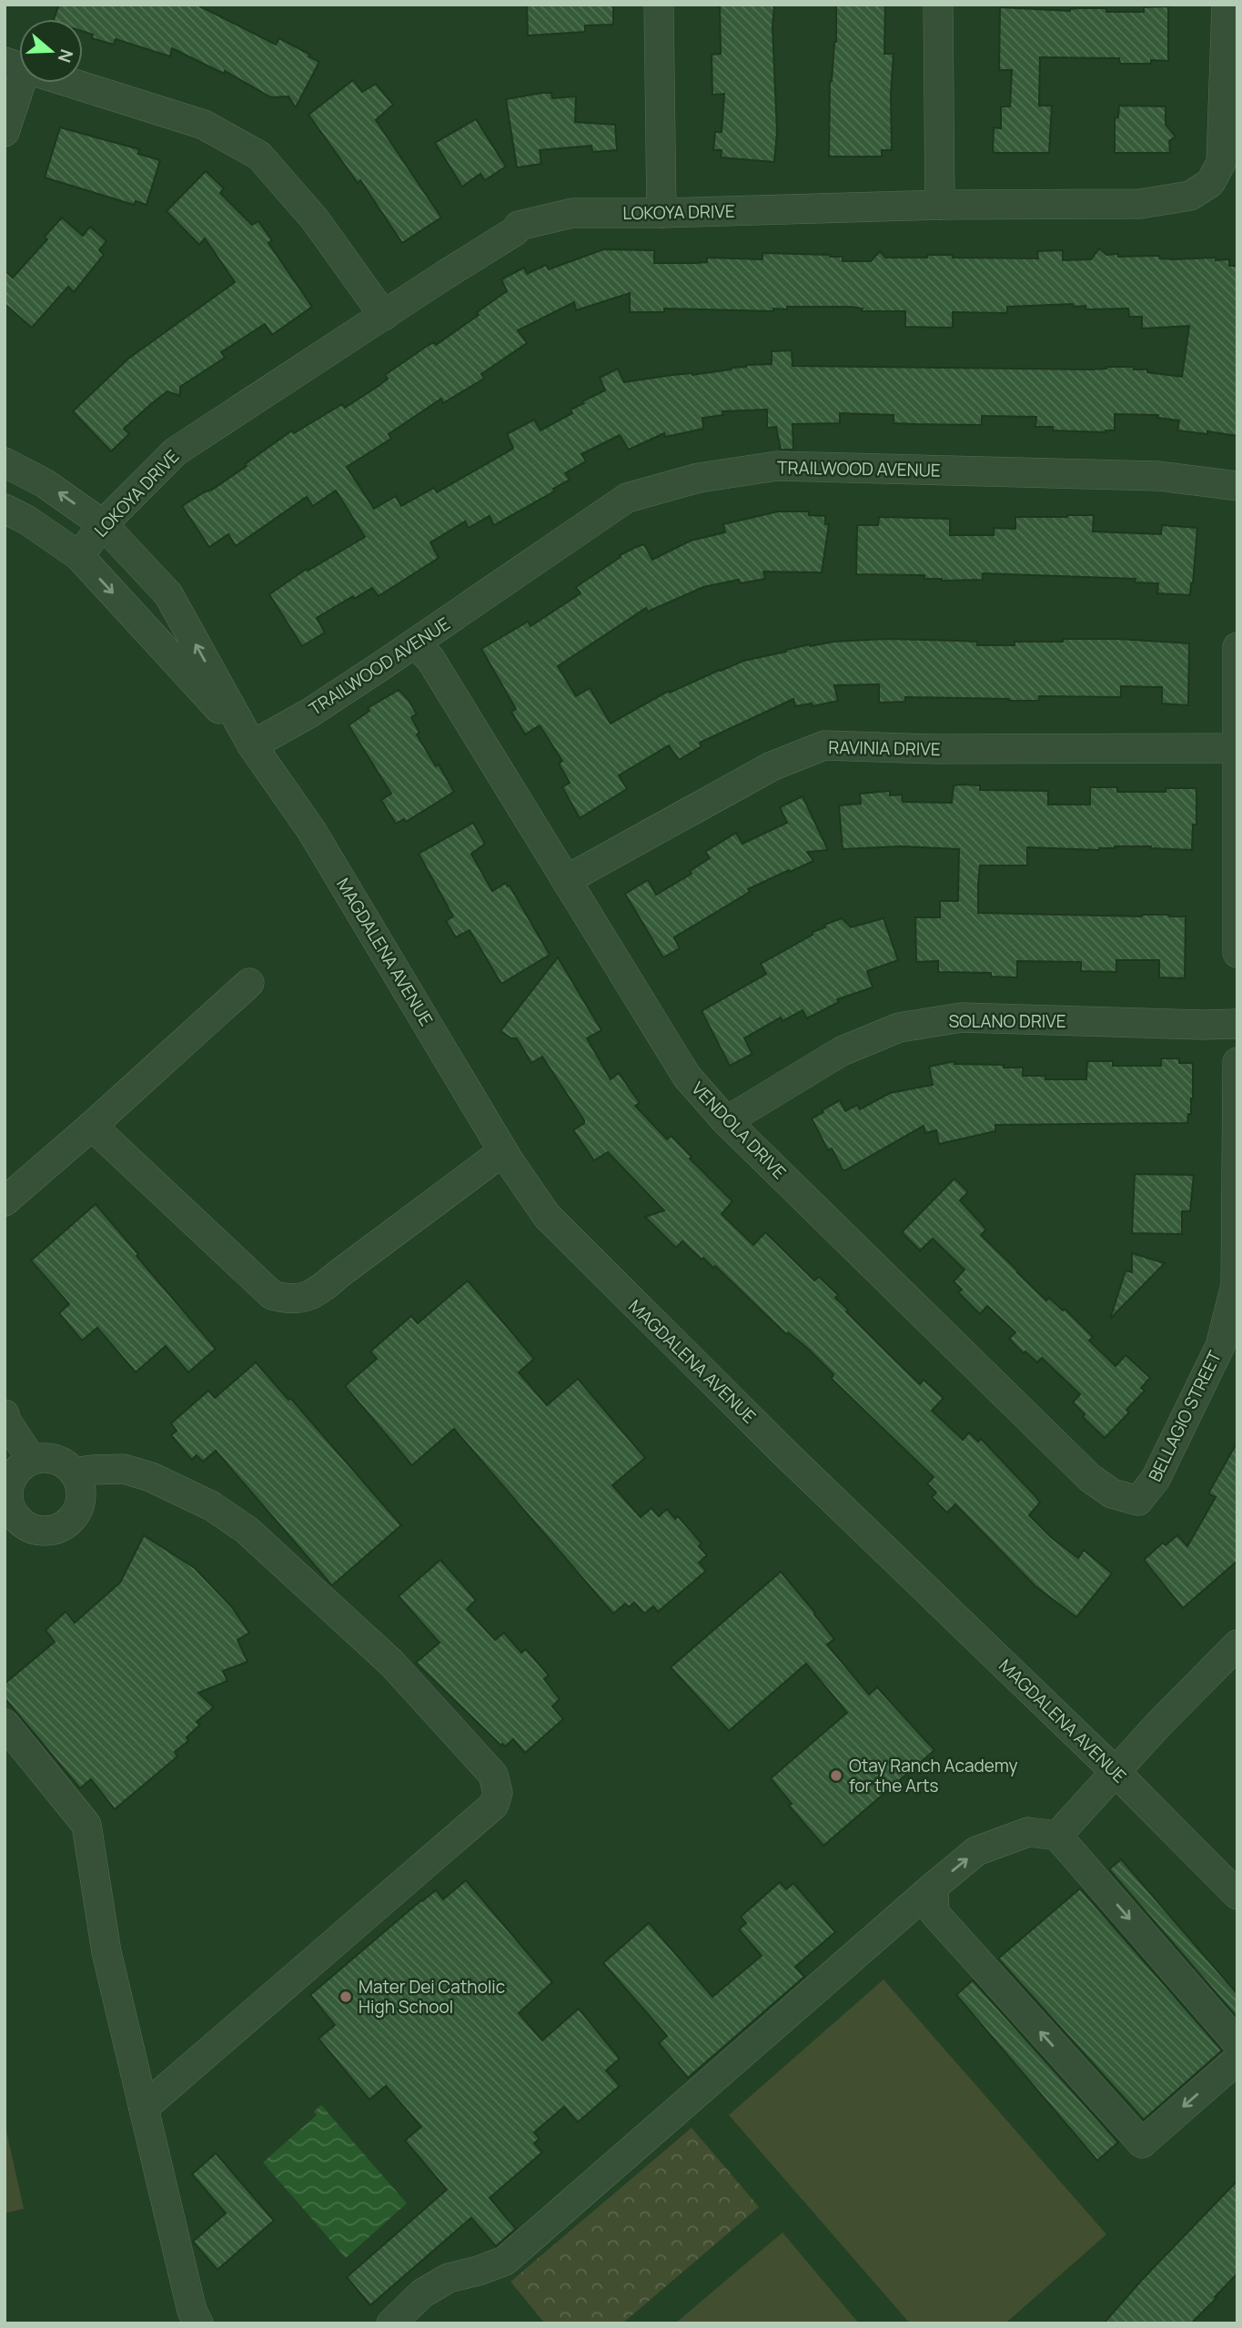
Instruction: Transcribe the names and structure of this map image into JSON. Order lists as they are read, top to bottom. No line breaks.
{"streets":{"street":["LOKOYA DRIVE","TRAILWOOD AVENUE","RAVINIA DRIVE","MAGDALENA AVENUE","SOLANO DRIVE","VENDOLA DRIVE","BELLAGIO STREET"]},"crossings":[["LOKOYA DRIVE","MAGDALENA AVENUE"],["TRAILWOOD AVENUE","MAGDALENA AVENUE"],["TRAILWOOD AVENUE","VENDOLA DRIVE"],["RAVINIA DRIVE","VENDOLA DRIVE"],["SOLANO DRIVE","VENDOLA DRIVE"],["VENDOLA DRIVE","BELLAGIO STREET"]],"places":["Otay Ranch Academy for the Arts","Mater Dei Catholic High School"],"north":"right"}
